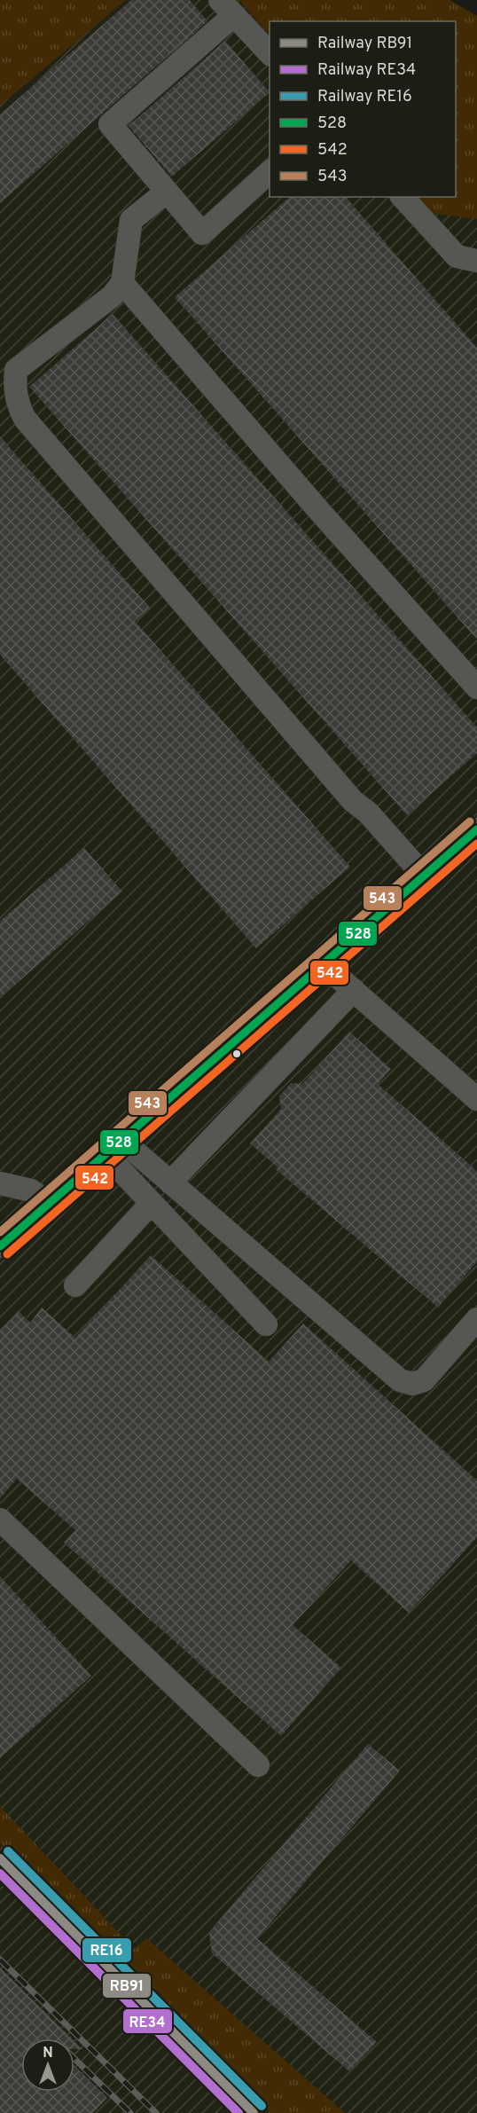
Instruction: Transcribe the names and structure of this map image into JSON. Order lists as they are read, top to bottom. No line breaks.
{"lines":["transit line 543","transit line 528","transit line 542","rail line RE16","rail line RB91","rail line RE34"],"legend":["Railway RB91","Railway RE34","Railway RE16","528","542","543"],"north":"top"}
